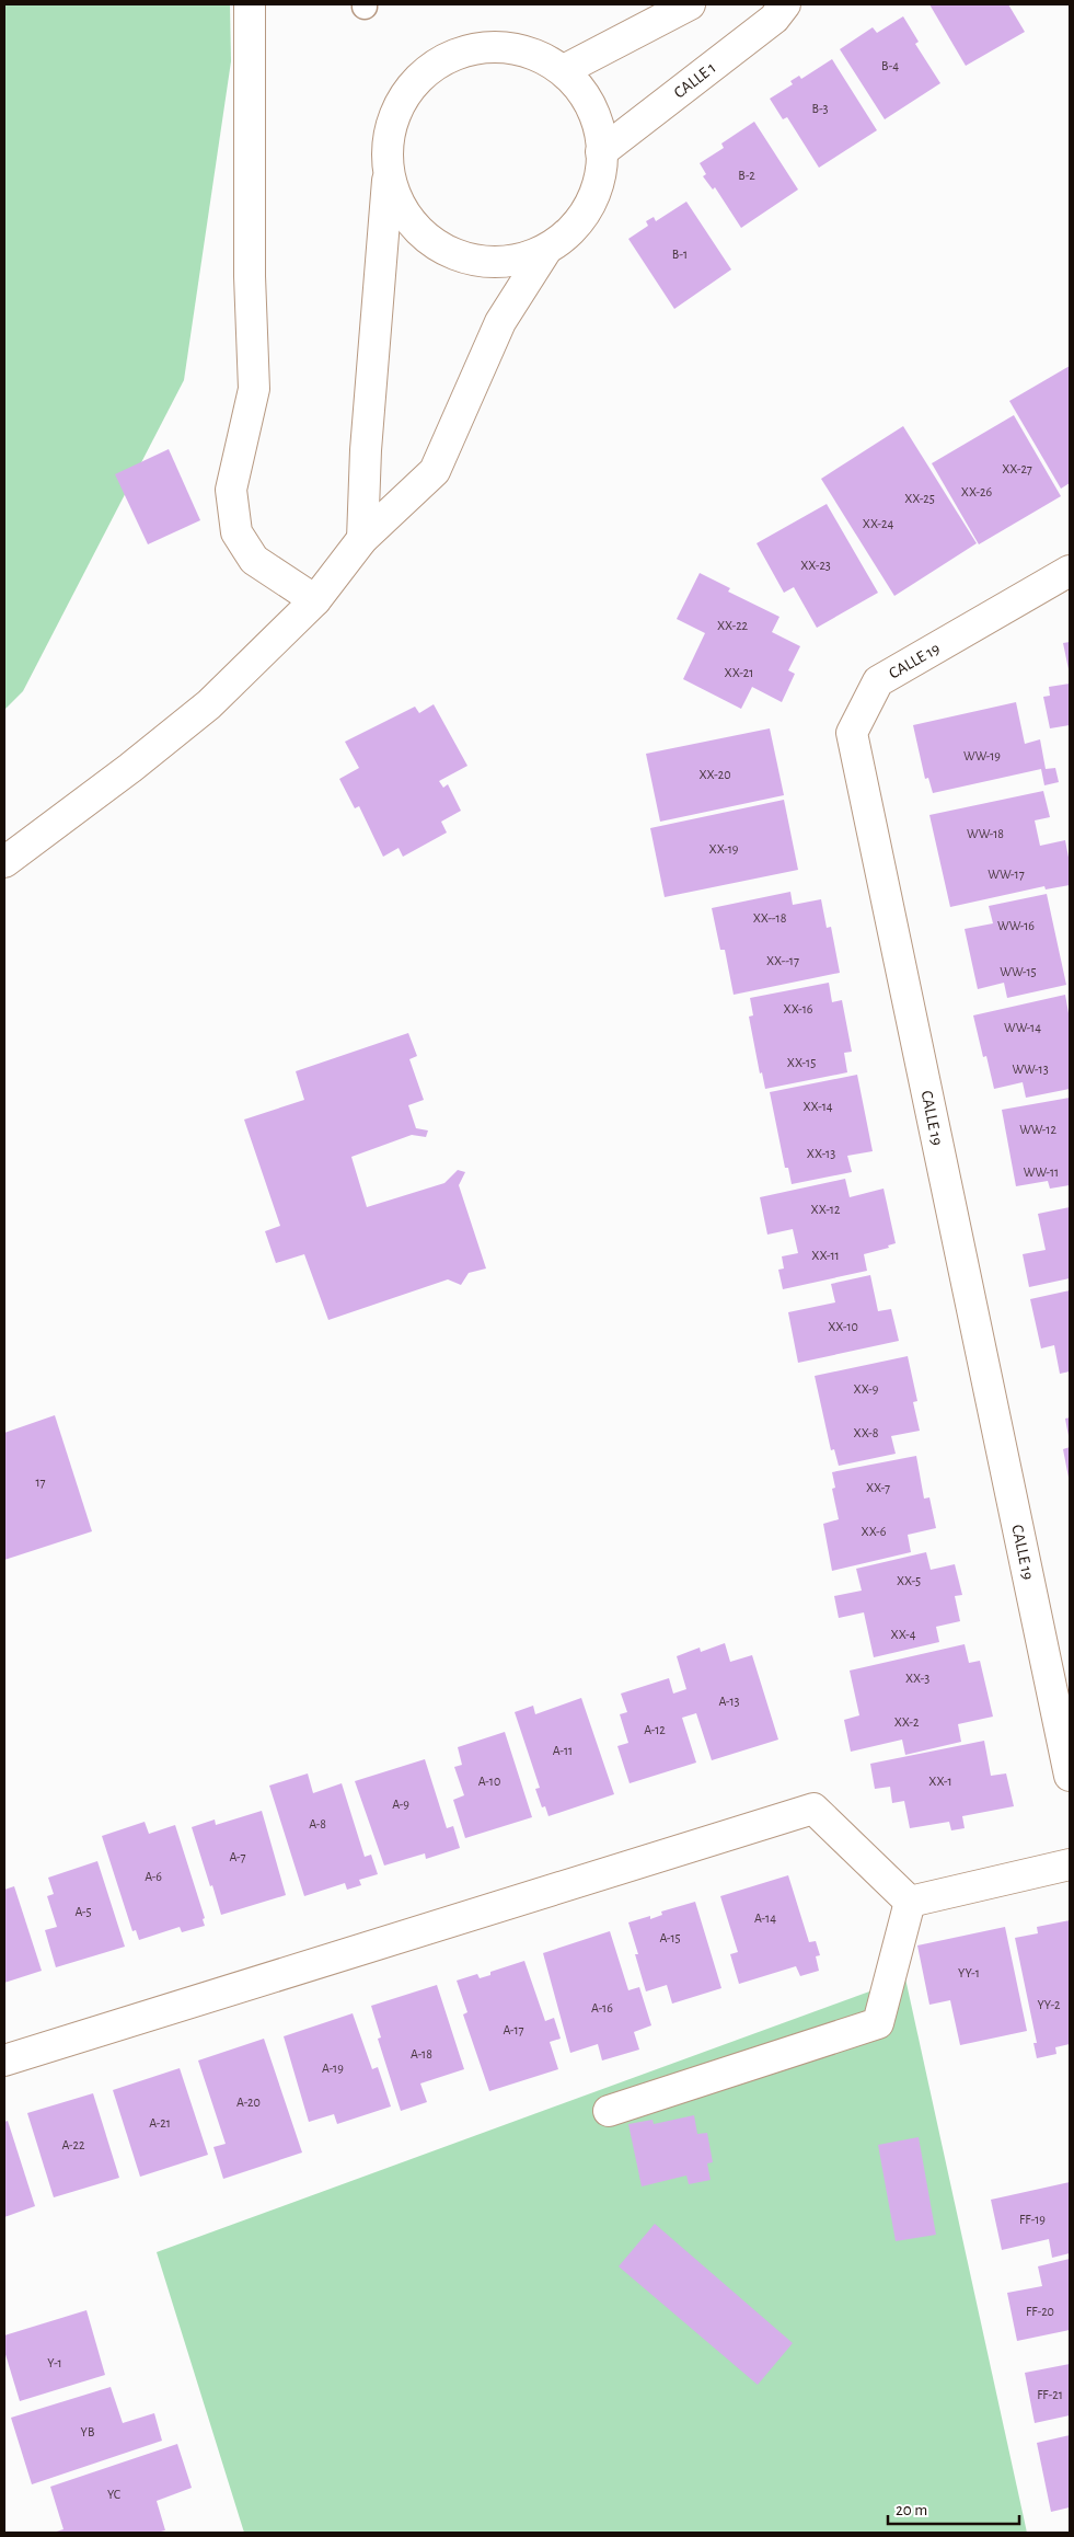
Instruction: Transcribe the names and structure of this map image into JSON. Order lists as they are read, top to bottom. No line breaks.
{"streets":{"street":["CALLE 1","CALLE 19"]},"house_numbers":["B-4","B-3","B-2","B-1","XX-27","XX-26","XX-25","XX-24","XX-23","XX-22","XX-21","WW-19","XX-20","WW-18","XX-19","WW-17","XX--18","WW-16","XX--17","WW-15","XX-16","WW-14","XX-15","WW-13","XX-14","WW-12","XX-13","WW-11","XX-12","XX-11","XX-10","XX-9","XX-8","17","XX-7","XX-6","XX-5","XX-4","XX-3","A-13","XX-2","A-12","A-11","A-10","XX-1","A-9","A-8","A-7","A-6","A-5","A-14","A-15","YY-1","YY-2","A-16","A-17","A-18","A-19","A-20","A-21","A-22","FF-19","FF-20","Y-1","FF-21","YB","YC"],"scale_bar":"20 m"}
